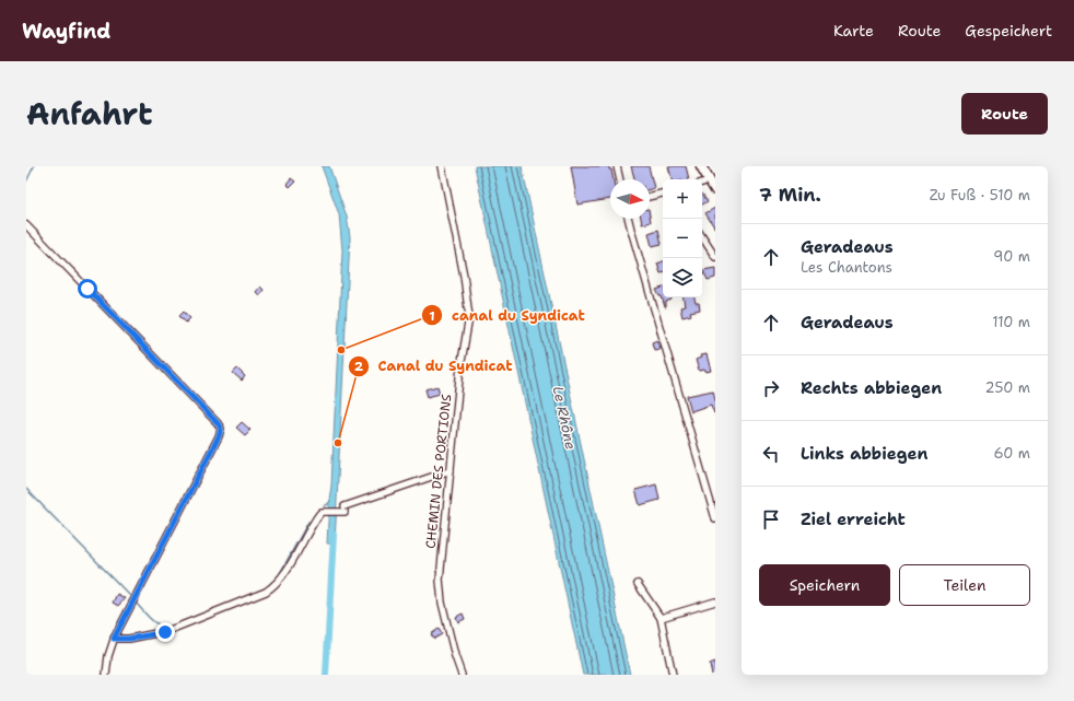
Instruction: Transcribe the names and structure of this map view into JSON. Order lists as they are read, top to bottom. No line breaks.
{"streets":{"street":["CHEMIN DES PORTIONS"]},"water":["Le Rhône"],"places":["canal du Syndicat","Canal du Syndicat"],"north":"right","page":{"header":"Wayfind","nav":["Karte","Route","Gespeichert"],"title":"Anfahrt","buttons":["Route",["Speichern","Teilen"]],"heading":["7 Min.","Zu Fuß · 510 m"],"map_buttons":["+","−"],"list":[["Geradeaus","Les Chantons","90 m"],["Geradeaus","110 m"],["Rechts abbiegen","250 m"],["Links abbiegen","60 m"],"Ziel erreicht"]}}
